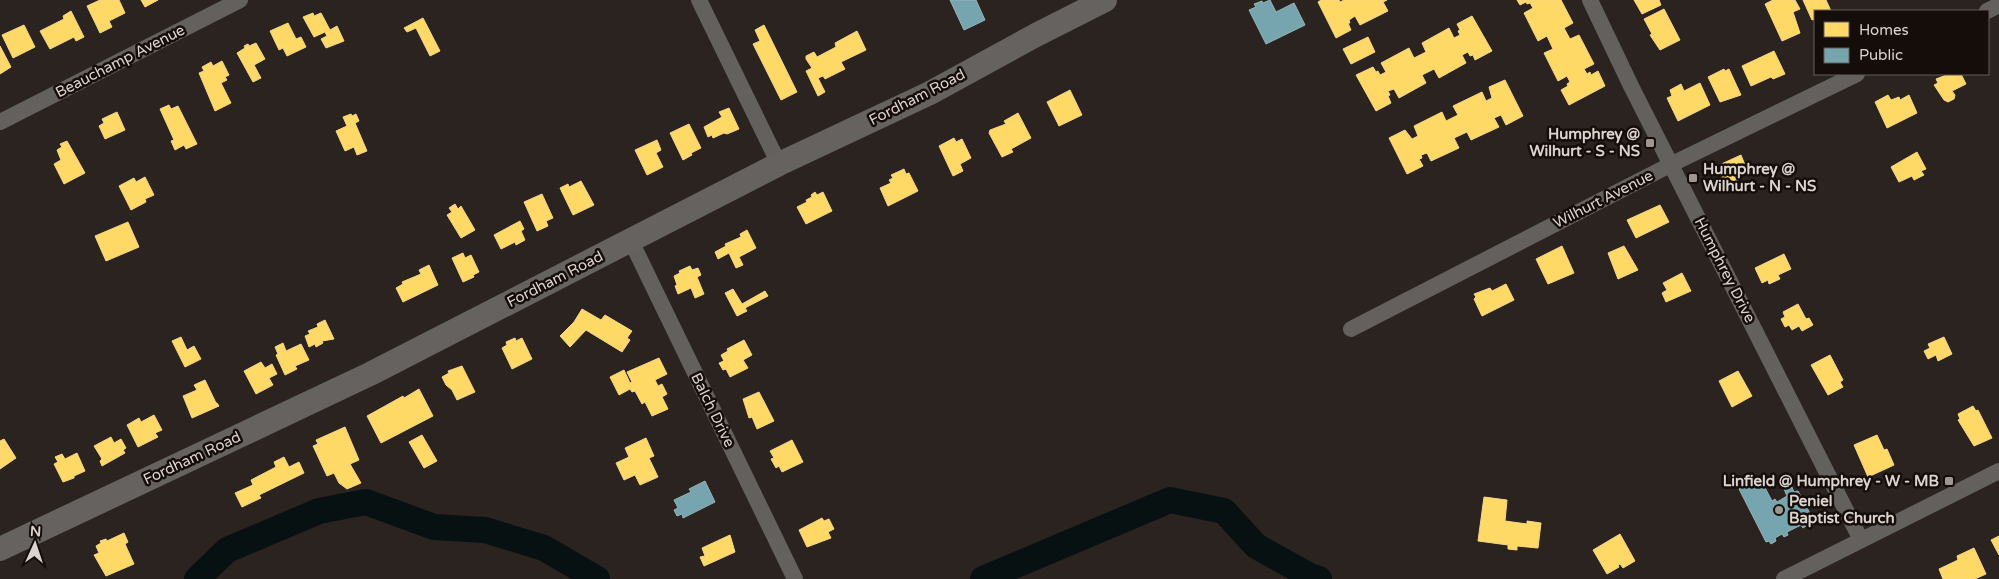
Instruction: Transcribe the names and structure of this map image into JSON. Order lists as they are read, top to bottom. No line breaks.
{"streets":{"street":["Beauchamp Avenue","Fordham Road","Wilhurt Avenue","Humphrey Drive","Balch Drive"]},"crossings":[["Fordham Road","Balch Drive"],["Wilhurt Avenue","Humphrey Drive"]],"places":{"transit":["Humphrey @ Wilhurt - S - NS","Humphrey @ Wilhurt - N - NS","Linfield @ Humphrey - W - MB"],"other":["Peniel Baptist Church"]},"legend":["Homes","Public"],"north":"top"}
